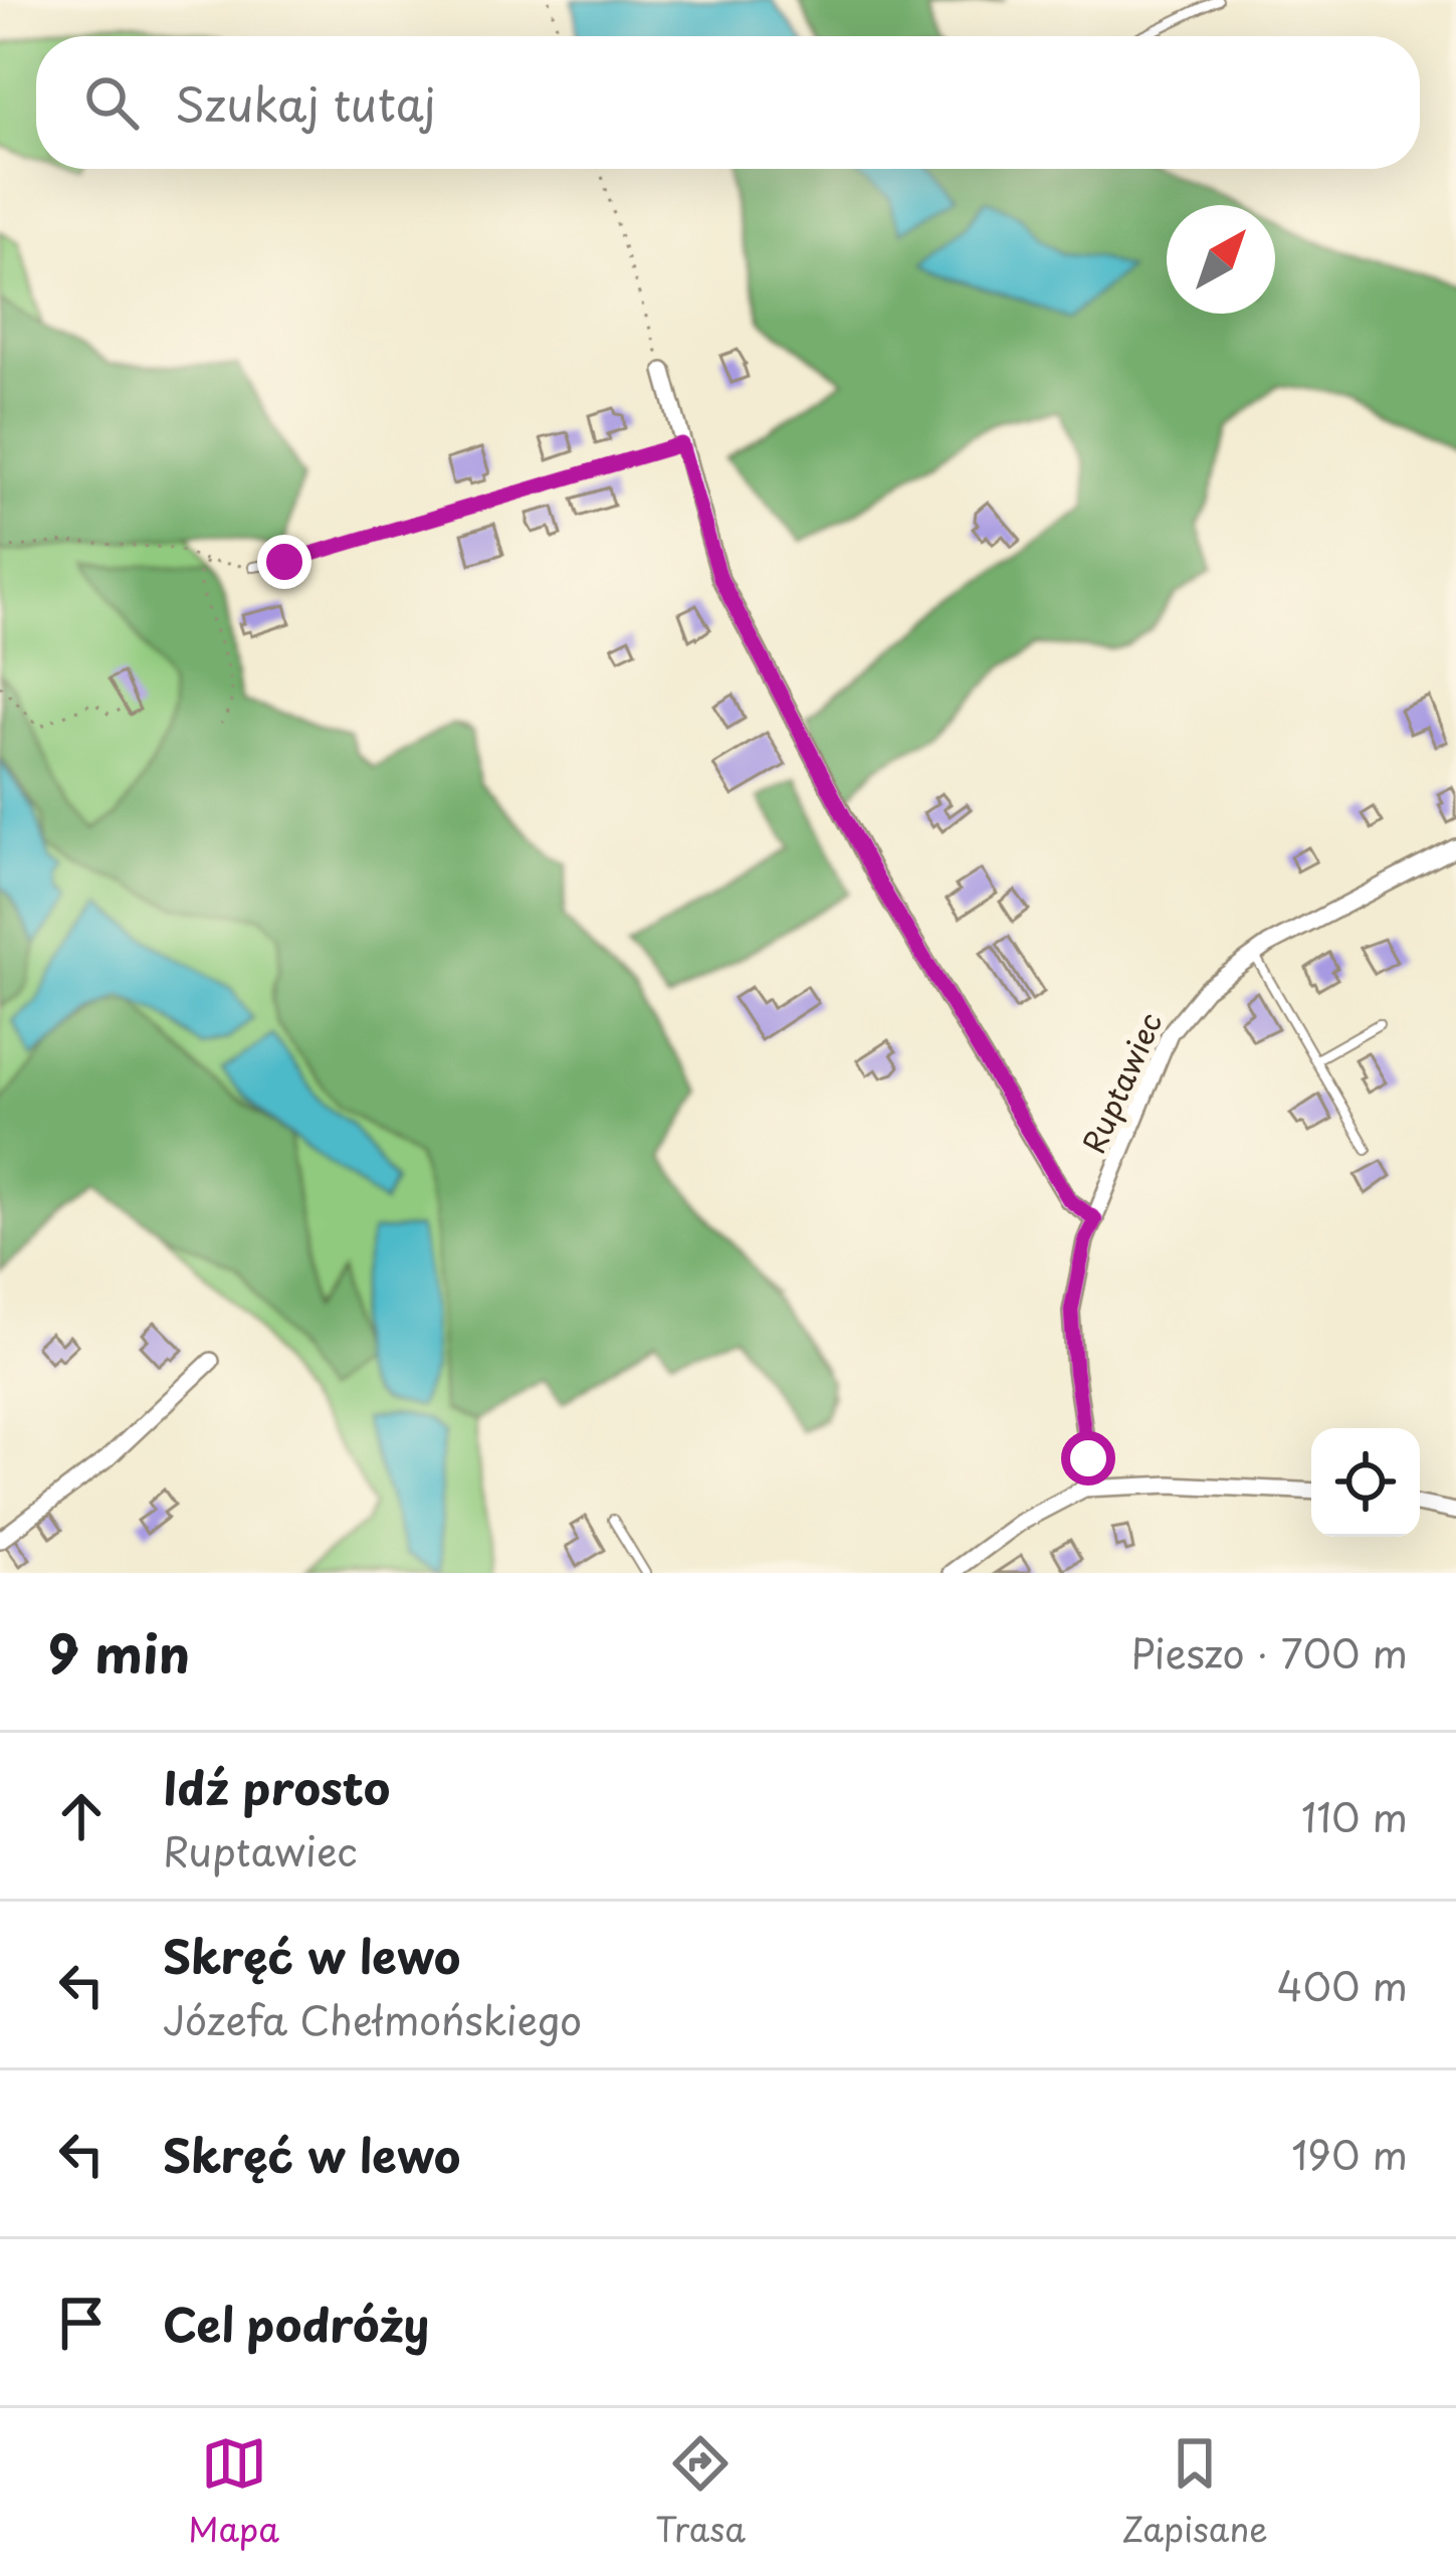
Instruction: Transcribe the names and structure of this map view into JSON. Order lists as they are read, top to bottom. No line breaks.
{"streets":{"street":["Ruptawiec"]},"north":"top right","page":{"search":"Szukaj tutaj","heading":["9 min","Pieszo · 700 m"],"list":[["Idź prosto","Ruptawiec","110 m"],["Skręć w lewo","Józefa Chełmońskiego","400 m"],["Skręć w lewo","190 m"],"Cel podróży"],"nav":["Mapa","Trasa","Zapisane"]}}
